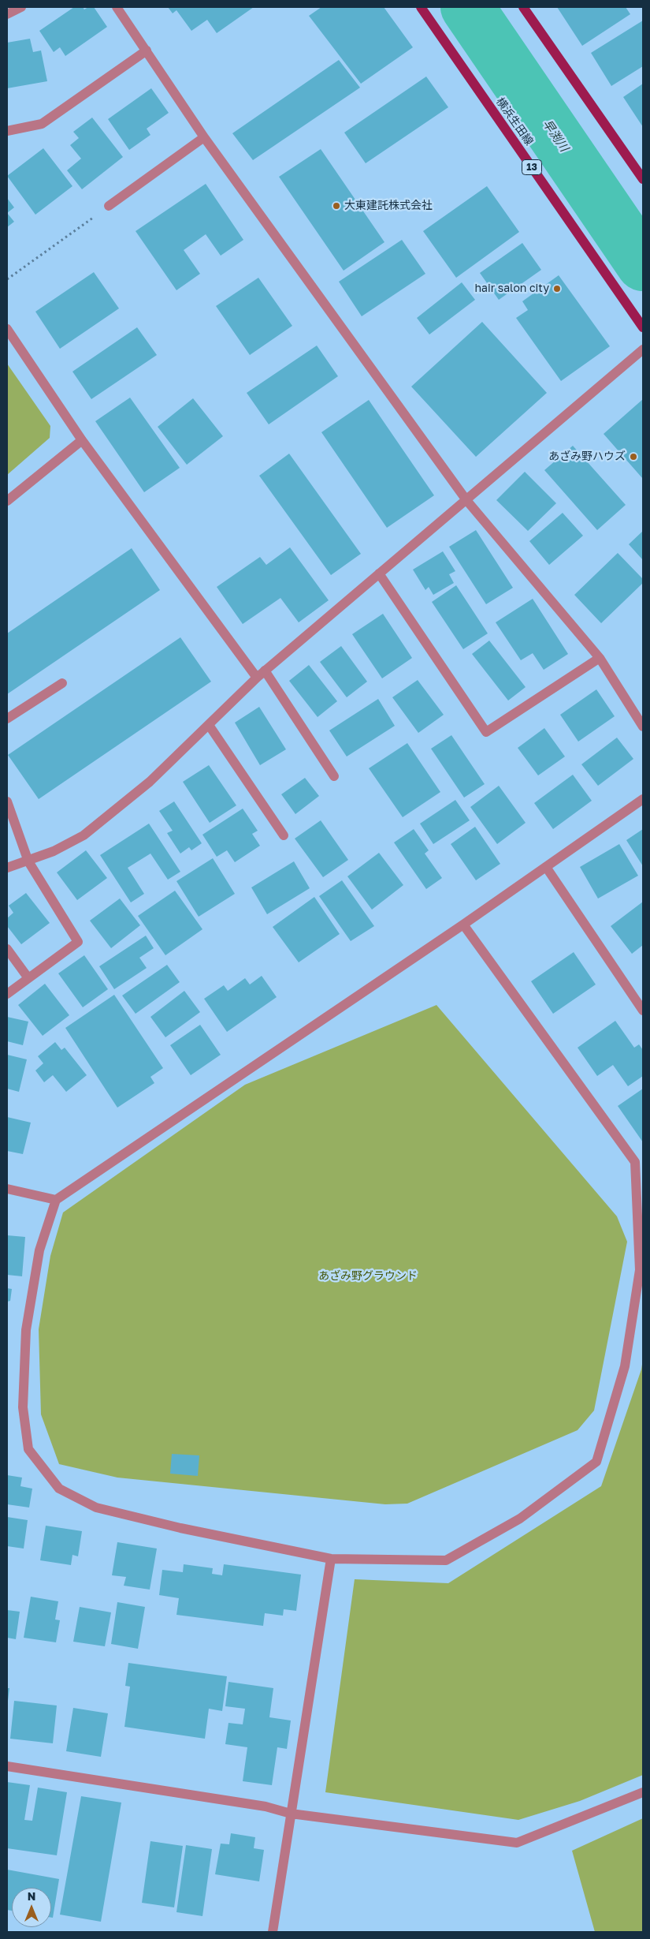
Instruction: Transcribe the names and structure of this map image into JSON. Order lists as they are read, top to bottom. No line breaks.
{"streets":{"main road":["横浜生田線","13"]},"water":["早渕川"],"parks":["あざみ野グラウンド"],"places":["大東建託株式会社","hair salon city","あざみ野ハウズ"],"north":"top"}
